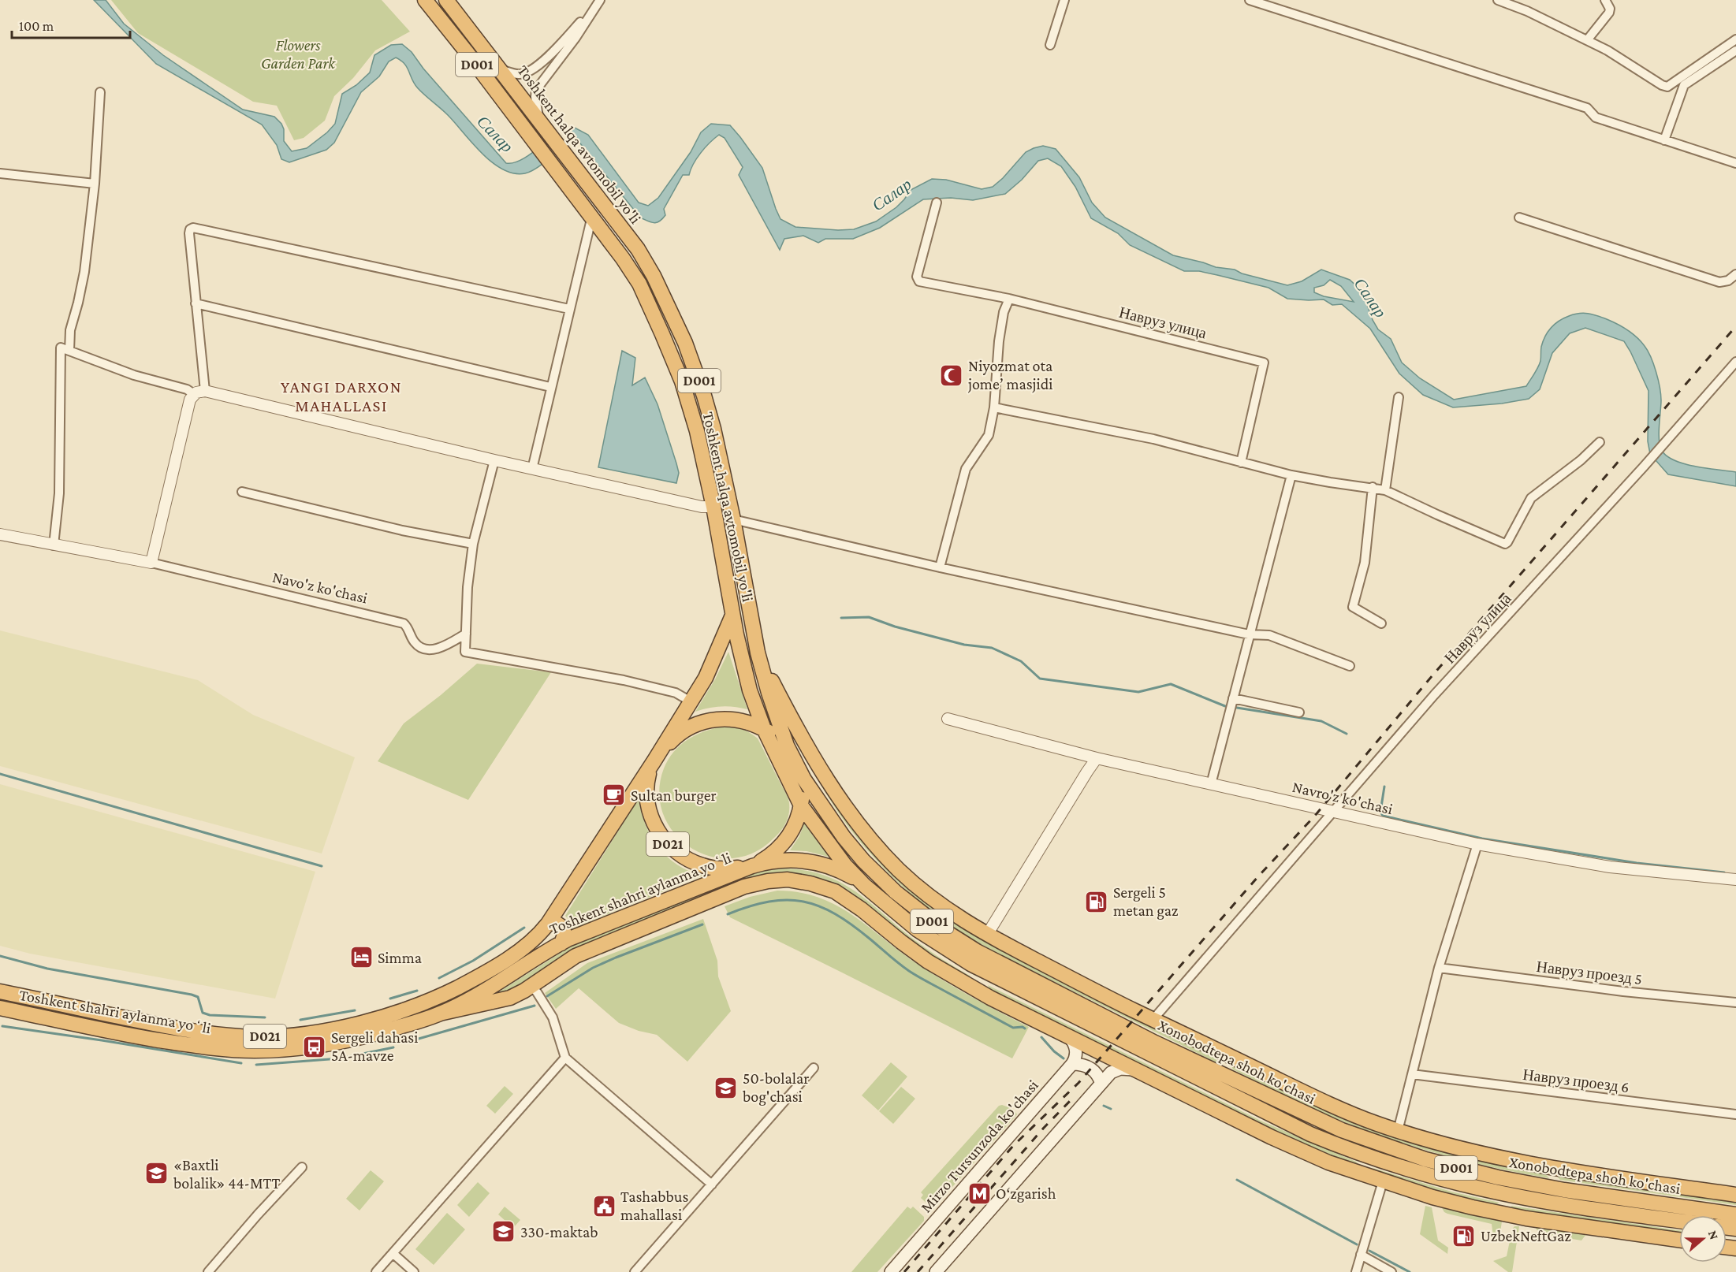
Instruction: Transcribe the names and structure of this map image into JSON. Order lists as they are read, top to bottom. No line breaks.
{"streets":{"highway":["D001","Toshkent halqa avtomobil yo'li","D021","Toshkent shahri aylanma yoʻli","Xonobodtepa shoh ko'chasi"],"main road":["Mirzo Tursunzoda ko'chasi"],"street":["Навруз улица","Navo'z ko'chasi","Navro'z ko'chasi","Навруз проезд 5","Навруз проезд 6"]},"crossings":[["Toshkent halqa avtomobil yo'li","Toshkent shahri aylanma yoʻli"],["Toshkent halqa avtomobil yo'li","Xonobodtepa shoh ko'chasi"],["Навруз улица","Navro'z ko'chasi"],["Toshkent shahri aylanma yoʻli","Xonobodtepa shoh ko'chasi"]],"districts":["YANGI DARXON MAHALLASI"],"water":["Салар"],"parks":["Flowers Garden Park"],"places":{"mosque":["Niyozmat ota jome’ masjidi"],"cafe":["Sultan burger"],"fuel station":["Sergeli 5 metan gaz","UzbekNeftGaz"],"hotel":["Simma"],"bus stop":["Sergeli dahasi 5A-mavze"],"school or university":["50-bolalar bog'chasi","«Baxtli bolalik» 44-MTT","330-maktab"],"metro station":["O‘zgarish"],"public building":["Tashabbus mahallasi"]},"scale_bar":"100 m","north":"right"}
